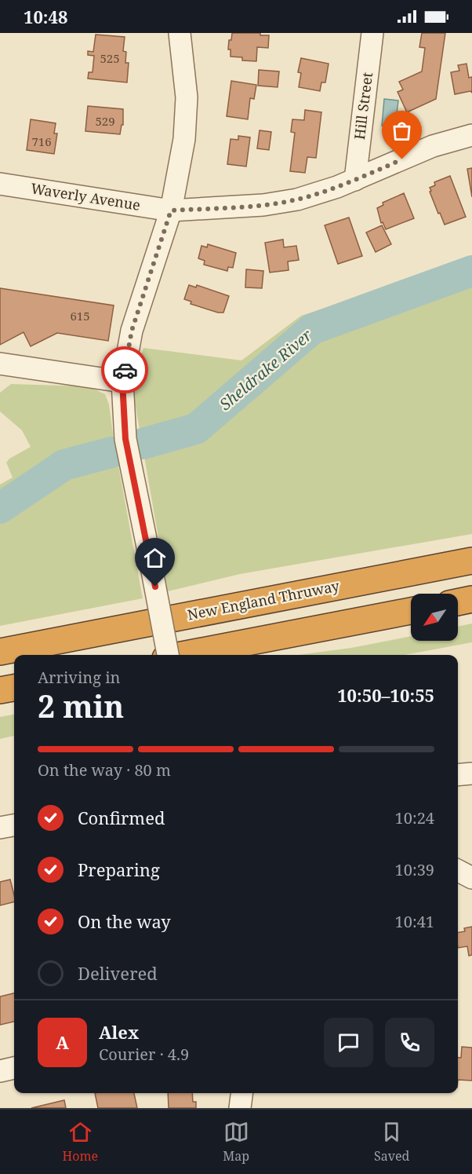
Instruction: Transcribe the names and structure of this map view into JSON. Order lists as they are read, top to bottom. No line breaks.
{"streets":{"highway":["New England Thruway"],"street":["Hill Street","Waverly Avenue"]},"crossings":[["Hill Street","Waverly Avenue"]],"water":["Sheldrake River"],"house_numbers":["525","529","716","615"],"north":"bottom left","page":{"status":"10:48","heading":["2 min","Arriving in","10:50–10:55"],"panel":["Alex","Courier · 4.9"],"bar":"On the way · 80 m","list":[["Confirmed","10:24"],["Preparing","10:39"],["On the way","10:41"],"Delivered"],"round":"A","tabs":["Home","Map","Saved"]}}
